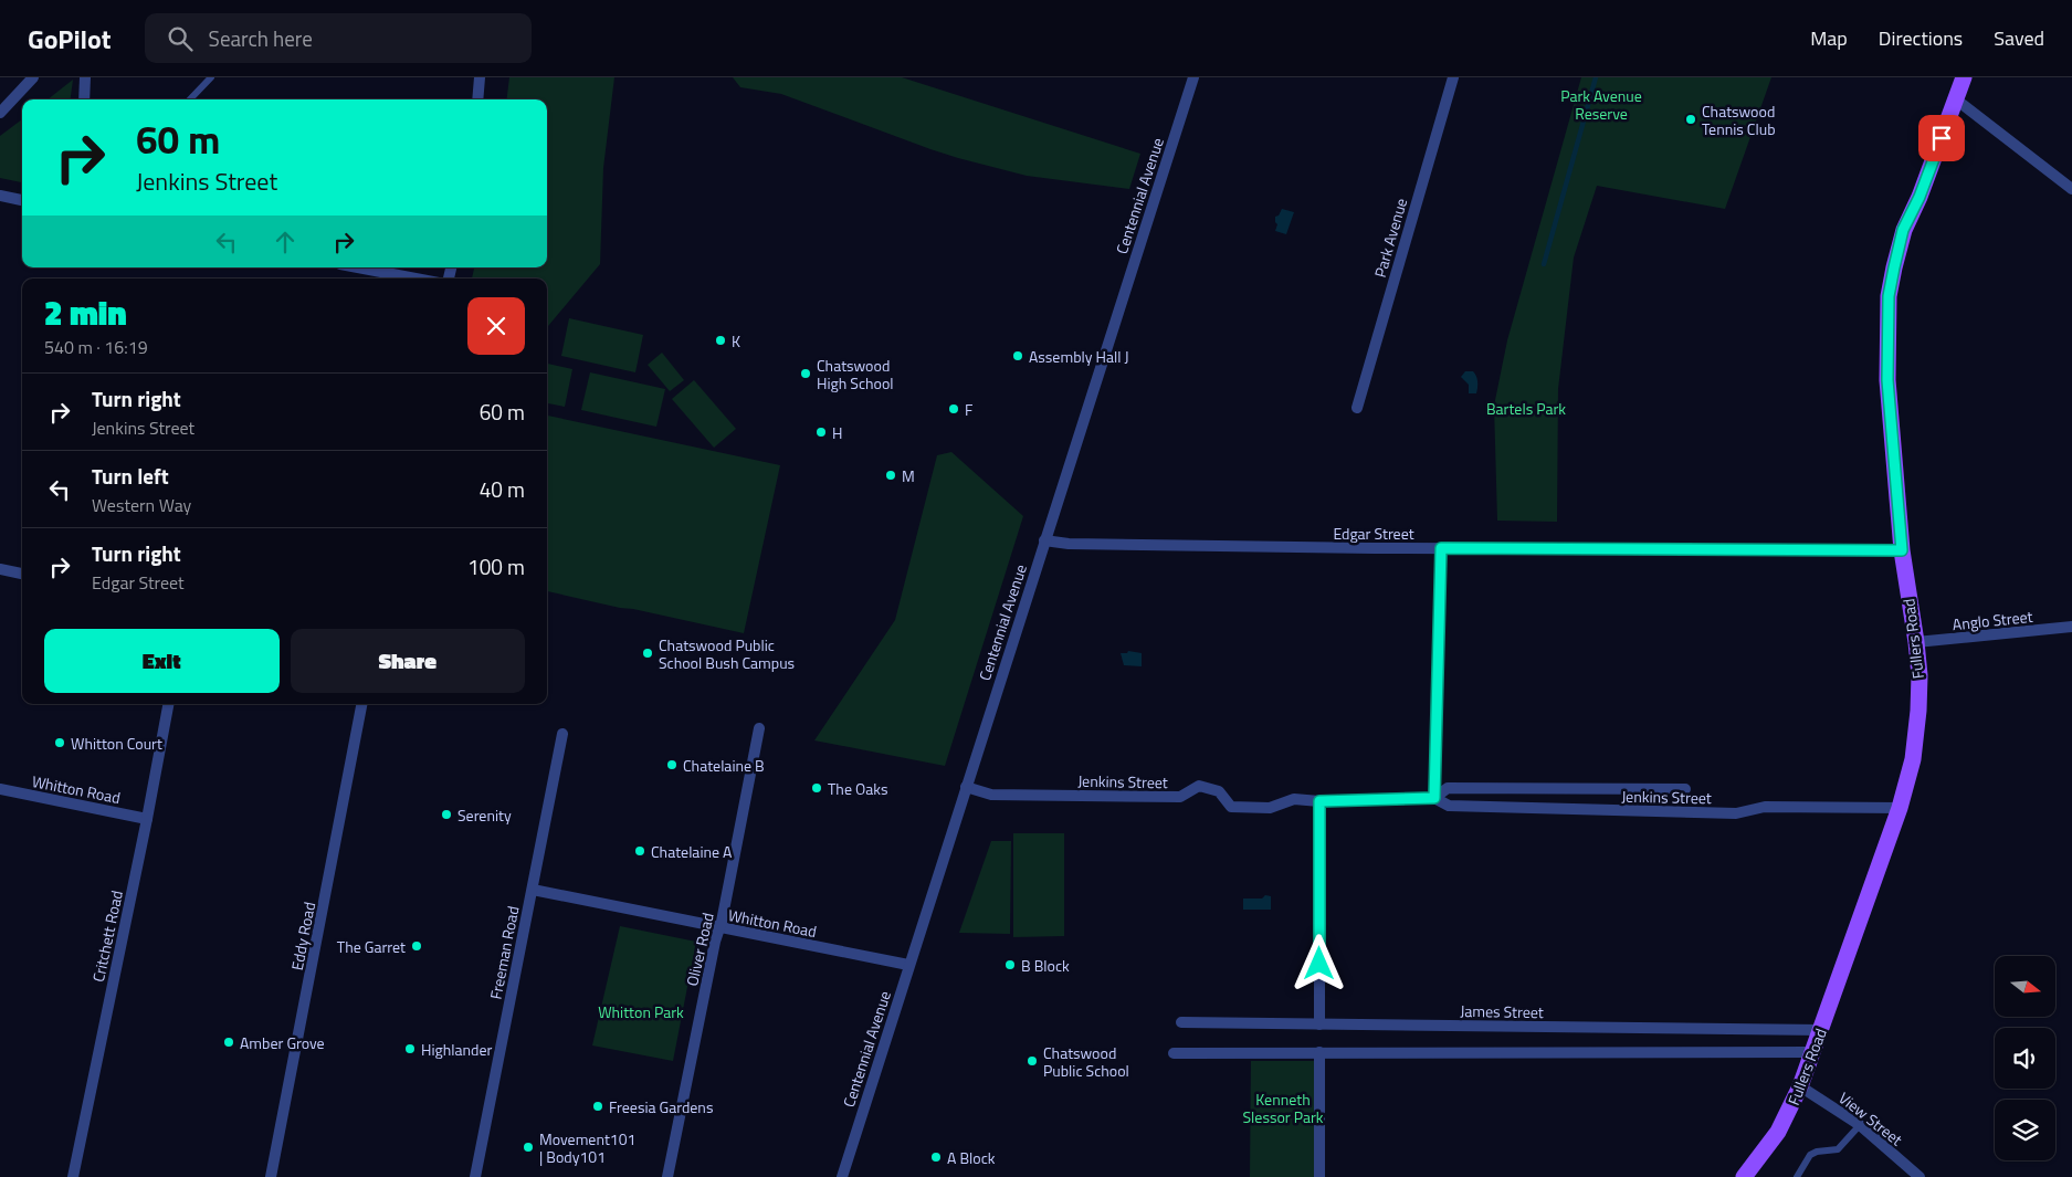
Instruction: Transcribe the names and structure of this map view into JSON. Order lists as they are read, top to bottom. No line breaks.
{"streets":{"main road":["Fullers Road"],"street":["Centennial Avenue","Park Avenue","Edgar Street","Anglo Street","Jenkins Street","Whitton Road","Critchett Road","Eddy Road","Oliver Road","Freeman Road","James Street","View Street"]},"crossings":[["Centennial Avenue","Edgar Street"],["Centennial Avenue","Jenkins Street"],["Centennial Avenue","Whitton Road"],["Edgar Street","Fullers Road"],["Anglo Street","Fullers Road"],["Fullers Road","Jenkins Street"],["Fullers Road","James Street"],["Fullers Road","View Street"],["Whitton Road","Critchett Road"],["Whitton Road","Oliver Road"],["Whitton Road","Freeman Road"]],"parks":["Park Avenue Reserve","Bartels Park","Whitton Park","Kenneth Slessor Park"],"places":["Chatswood Tennis Club","K","Assembly Hall J","Chatswood High School","F","H","M","Chatswood Public School Bush Campus","Whitton Court","Chatelaine B","The Oaks","Serenity","Chatelaine A","The Garret","B Block","Amber Grove","Highlander","Chatswood Public School","Freesia Gardens","Movement101 | Body101","A Block"],"north":"right","page":{"header":"GoPilot","search":"Search here","nav":["Map","Directions","Saved"],"turn":["60 m","Jenkins Street"],"heading":["2 min","540 m · 16:19"],"list":[{"name":"Turn right","note":"Jenkins Street","value":"60 m"},{"name":"Turn left","note":"Western Way","value":"40 m"},{"name":"Turn right","note":"Edgar Street","value":"100 m"}],"buttons":["Exit","Share"]}}
